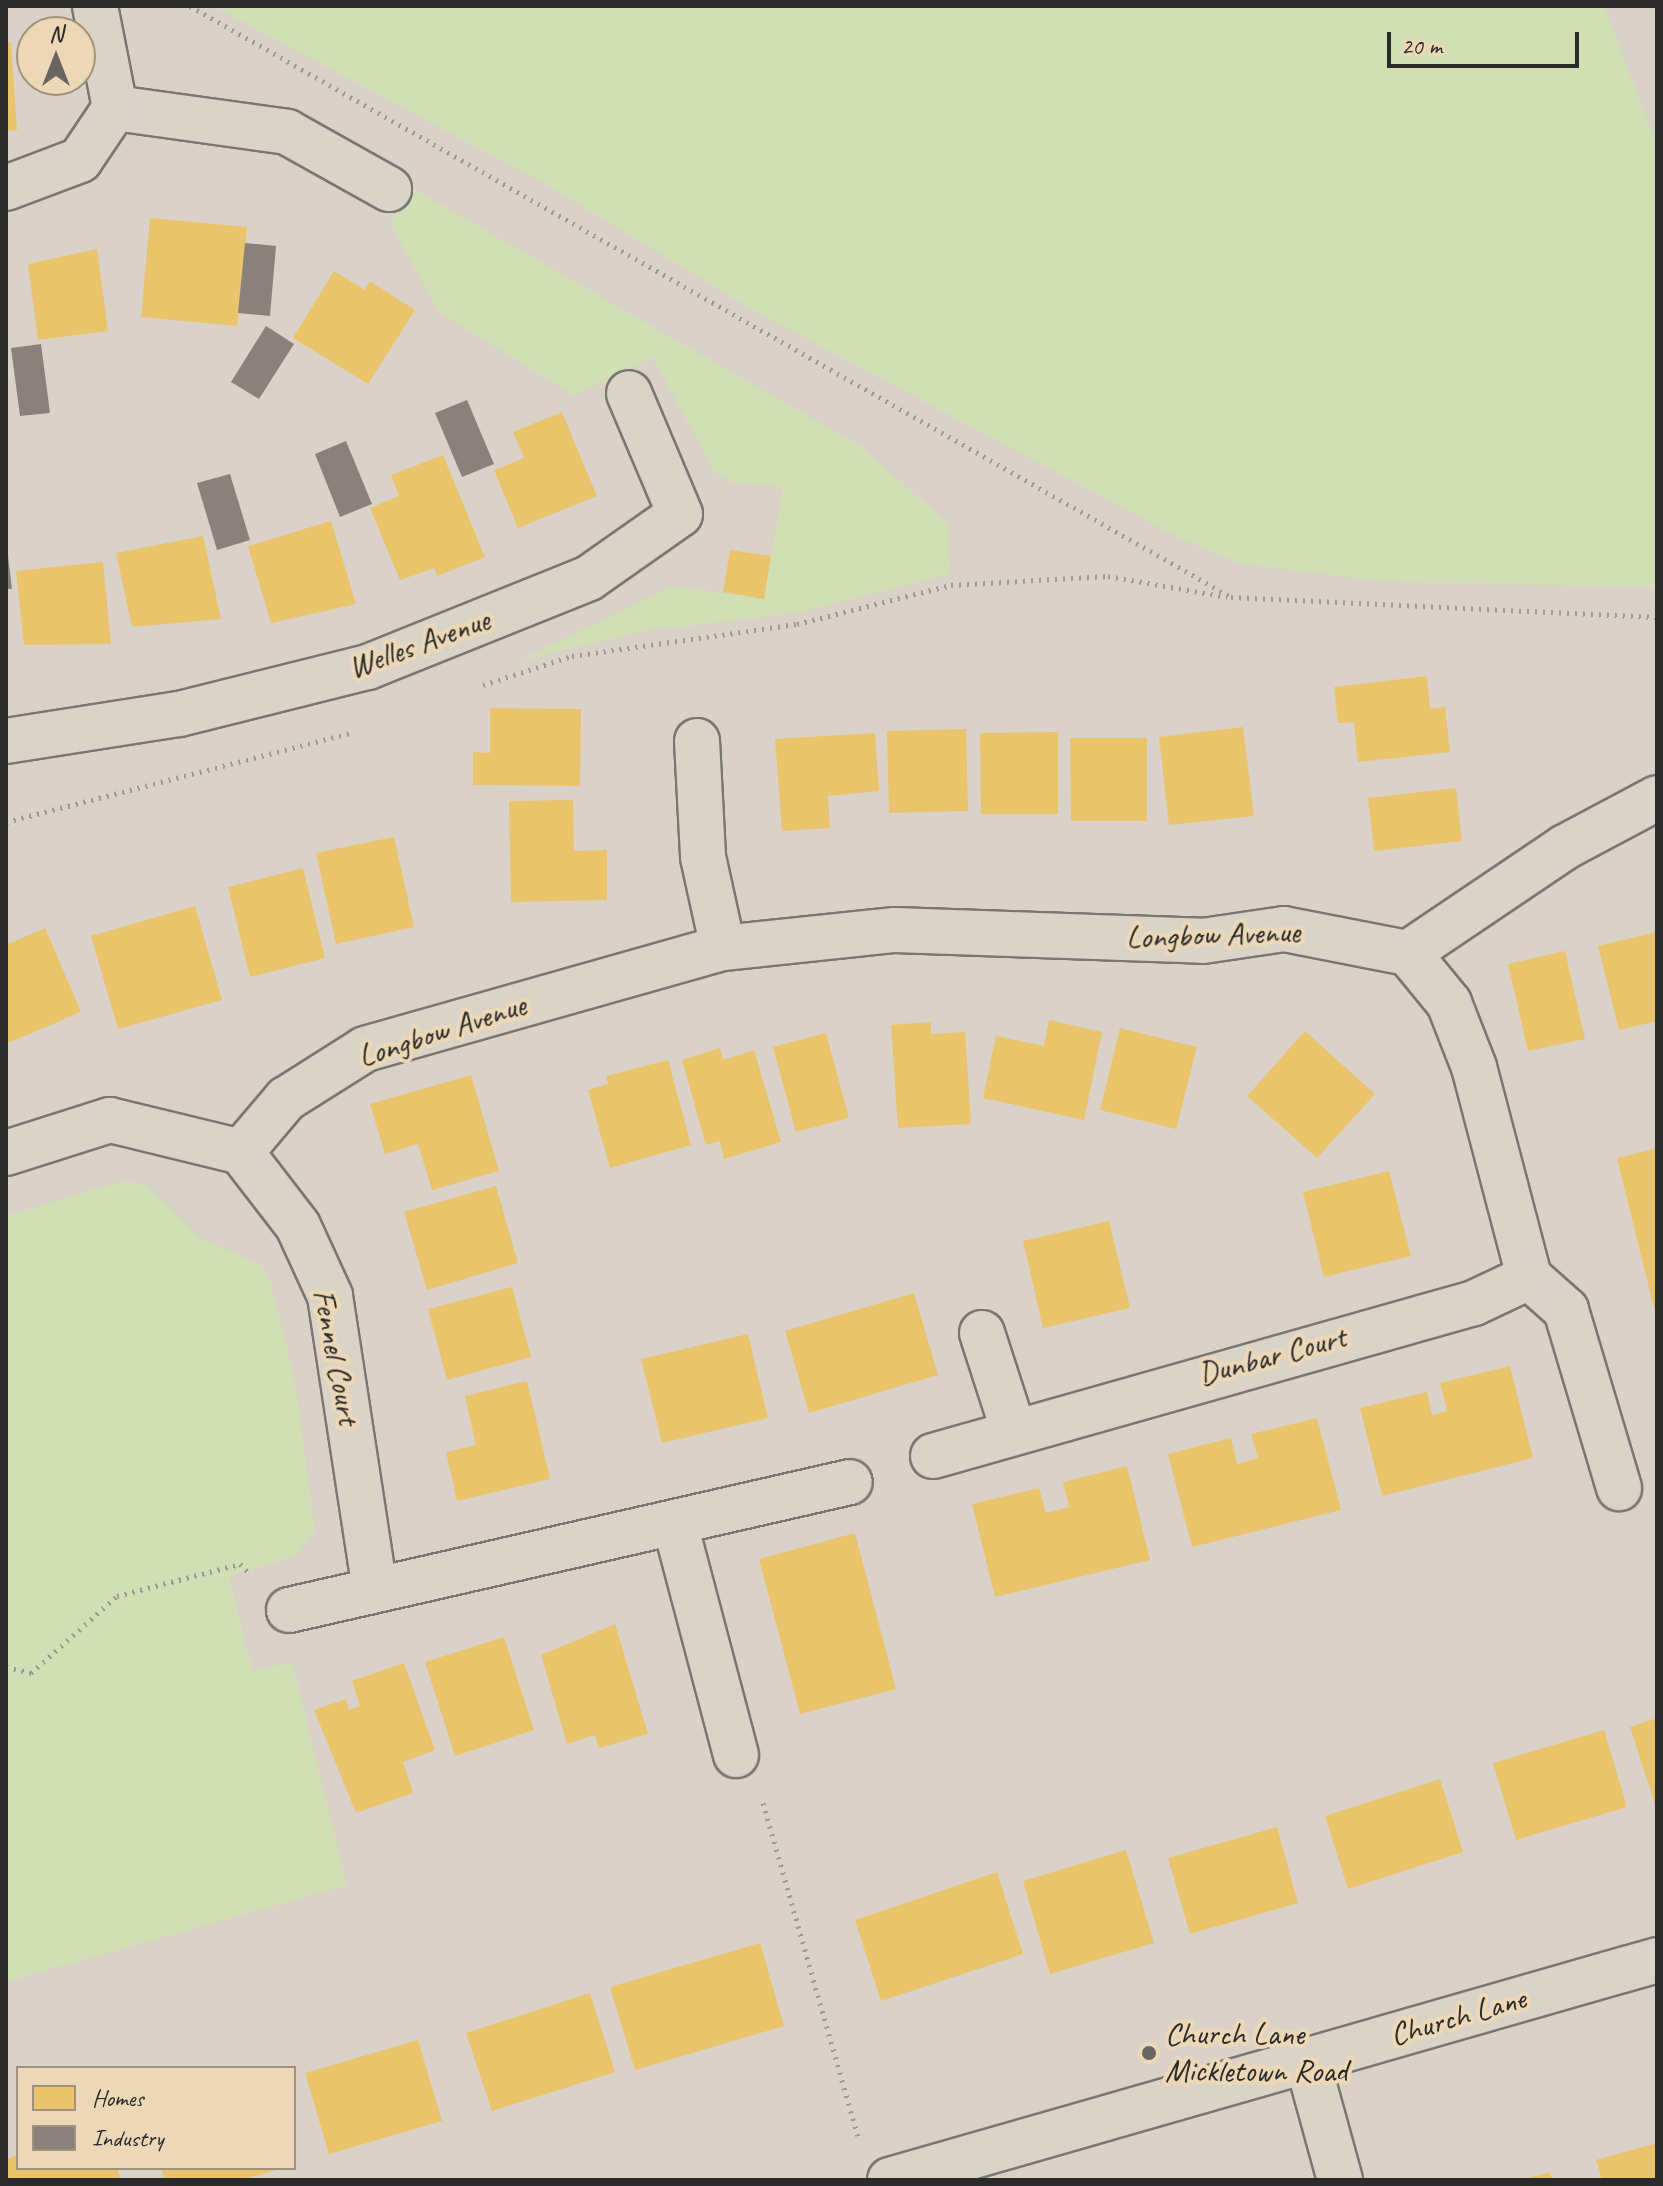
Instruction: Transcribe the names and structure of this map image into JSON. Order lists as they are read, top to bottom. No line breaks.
{"streets":{"street":["Welles Avenue","Longbow Avenue","Dunbar Court","Fennel Court","Church Lane"]},"crossings":[["Longbow Avenue","Fennel Court"]],"places":["Church Lane Mickletown Road"],"legend":["Homes","Industry"],"scale_bar":"20 m","north":"top"}
